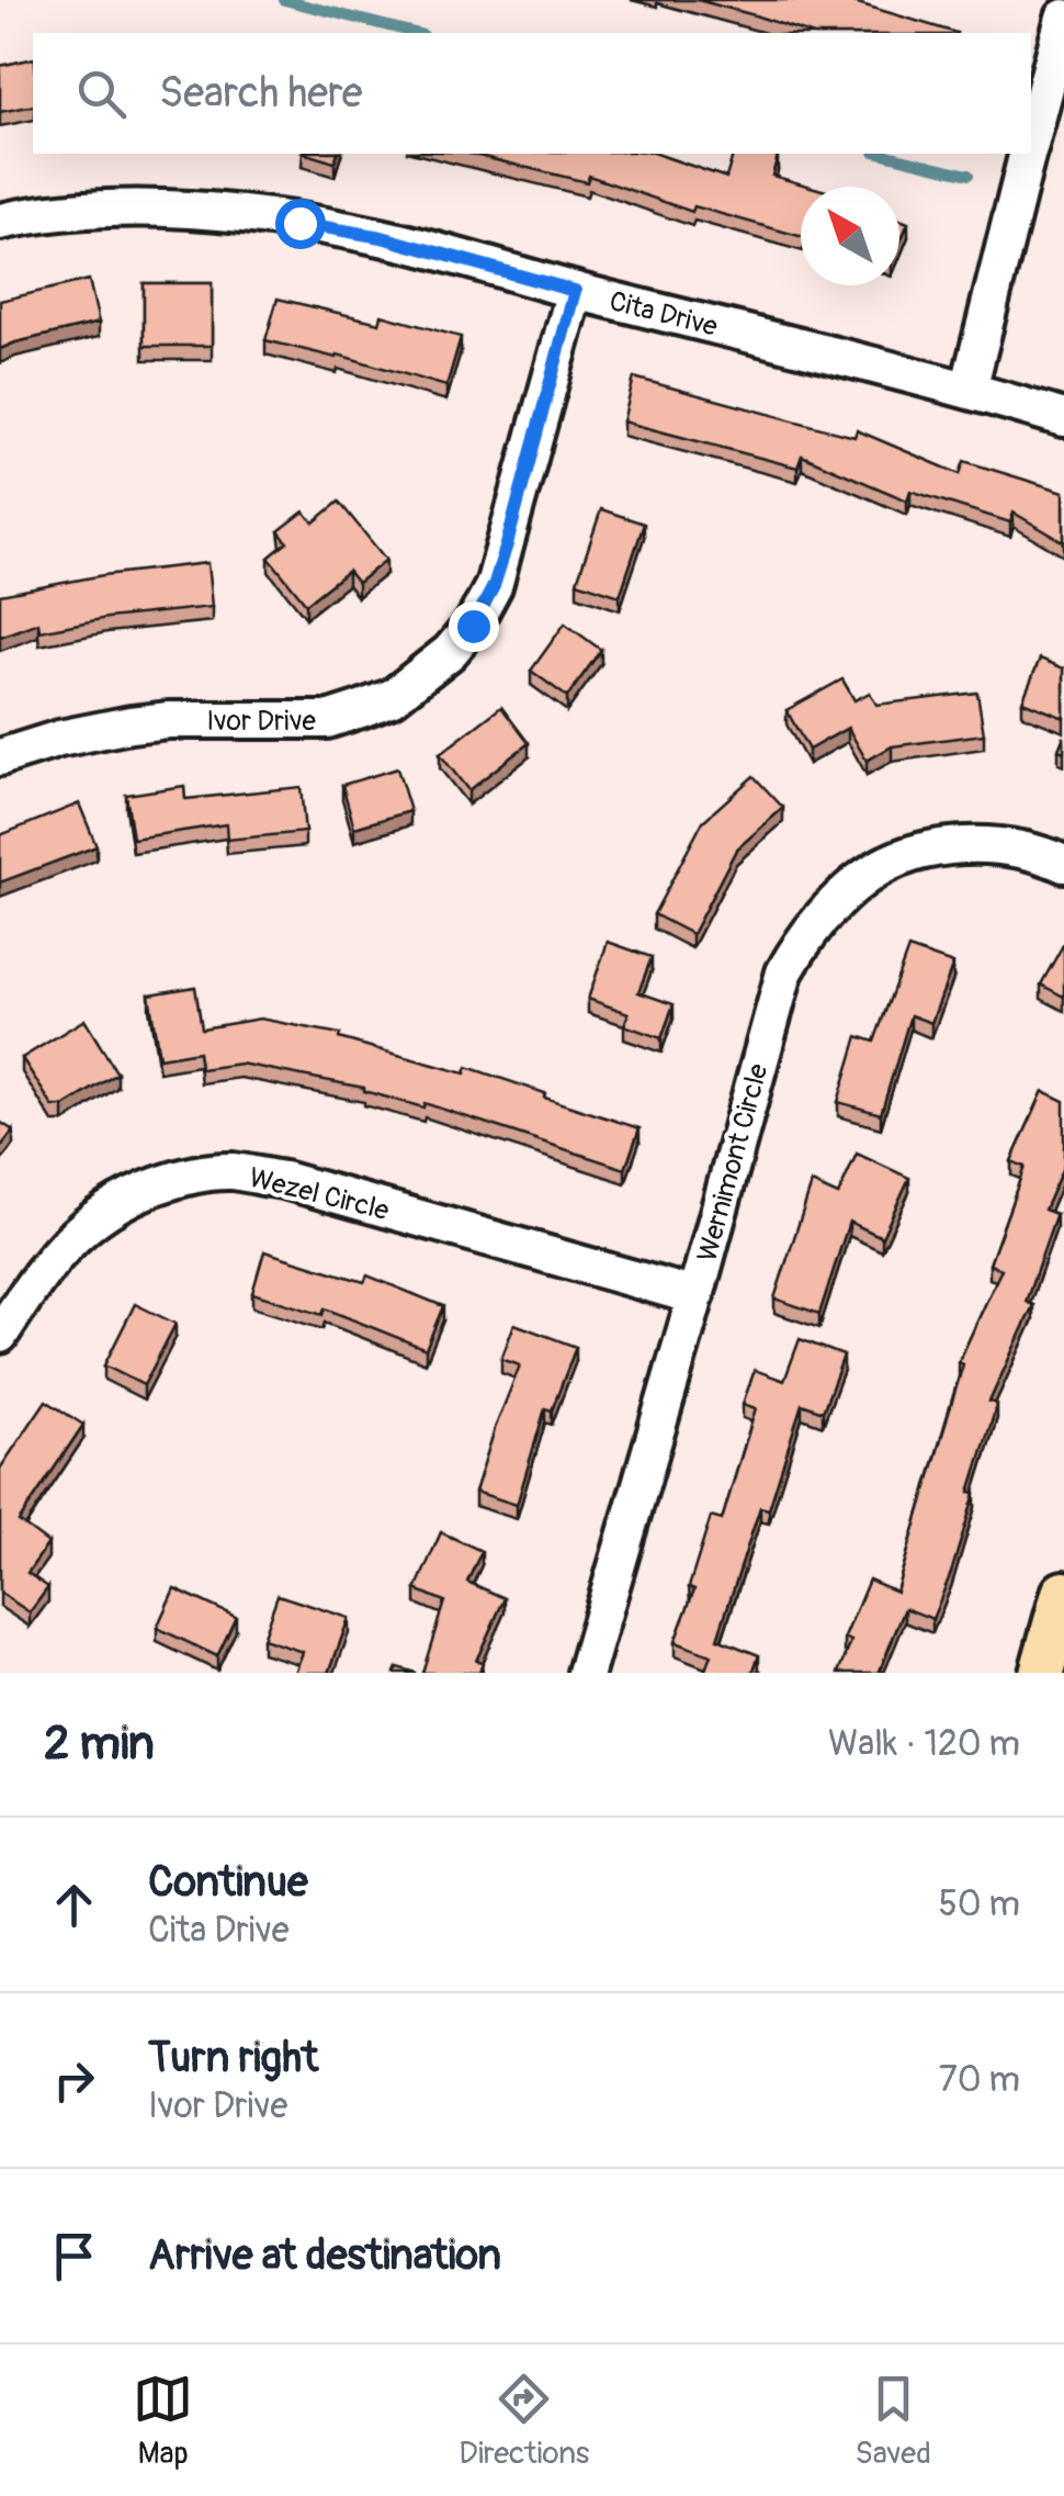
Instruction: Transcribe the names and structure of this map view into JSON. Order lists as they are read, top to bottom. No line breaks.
{"streets":{"street":["Cita Drive","Ivor Drive","Wernimont Circle","Wezel Circle"]},"crossings":[["Cita Drive","Ivor Drive"],["Wernimont Circle","Wezel Circle"]],"north":"top left","page":{"search":"Search here","heading":["2 min","Walk · 120 m"],"list":[["Continue","Cita Drive","50 m"],["Turn right","Ivor Drive","70 m"],"Arrive at destination"],"nav":["Map","Directions","Saved"]}}
